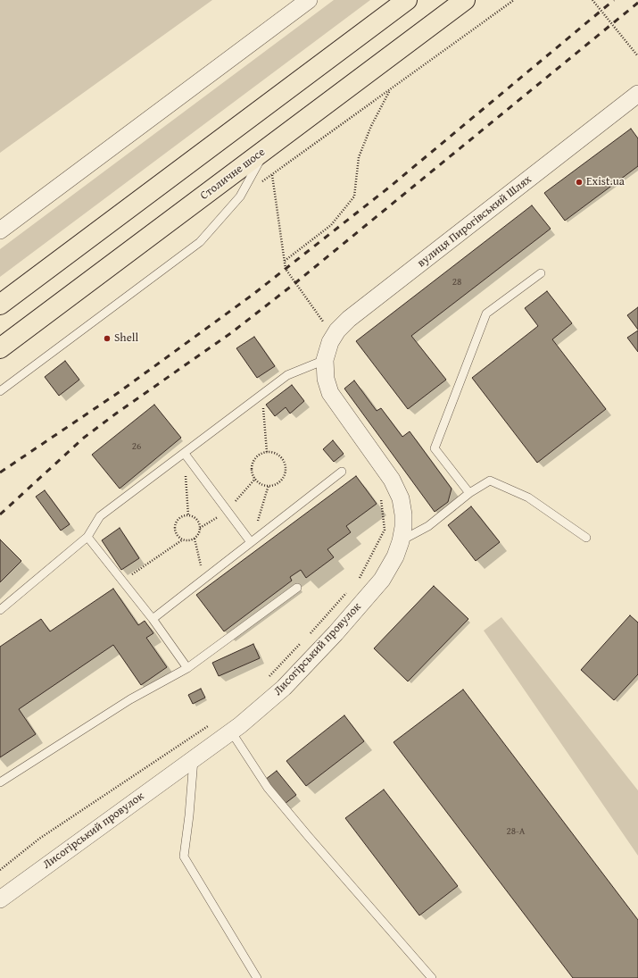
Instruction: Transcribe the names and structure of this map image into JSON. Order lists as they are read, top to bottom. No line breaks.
{"streets":{"highway":["Столичне шосе"],"street":["вулиця Пирогівський Шлях","Лисогірський провулок"]},"crossings":[["вулиця Пирогівський Шлях","Лисогірський провулок"]],"places":["Exist.ua","Shell"],"house_numbers":["28","26","28-А"]}
